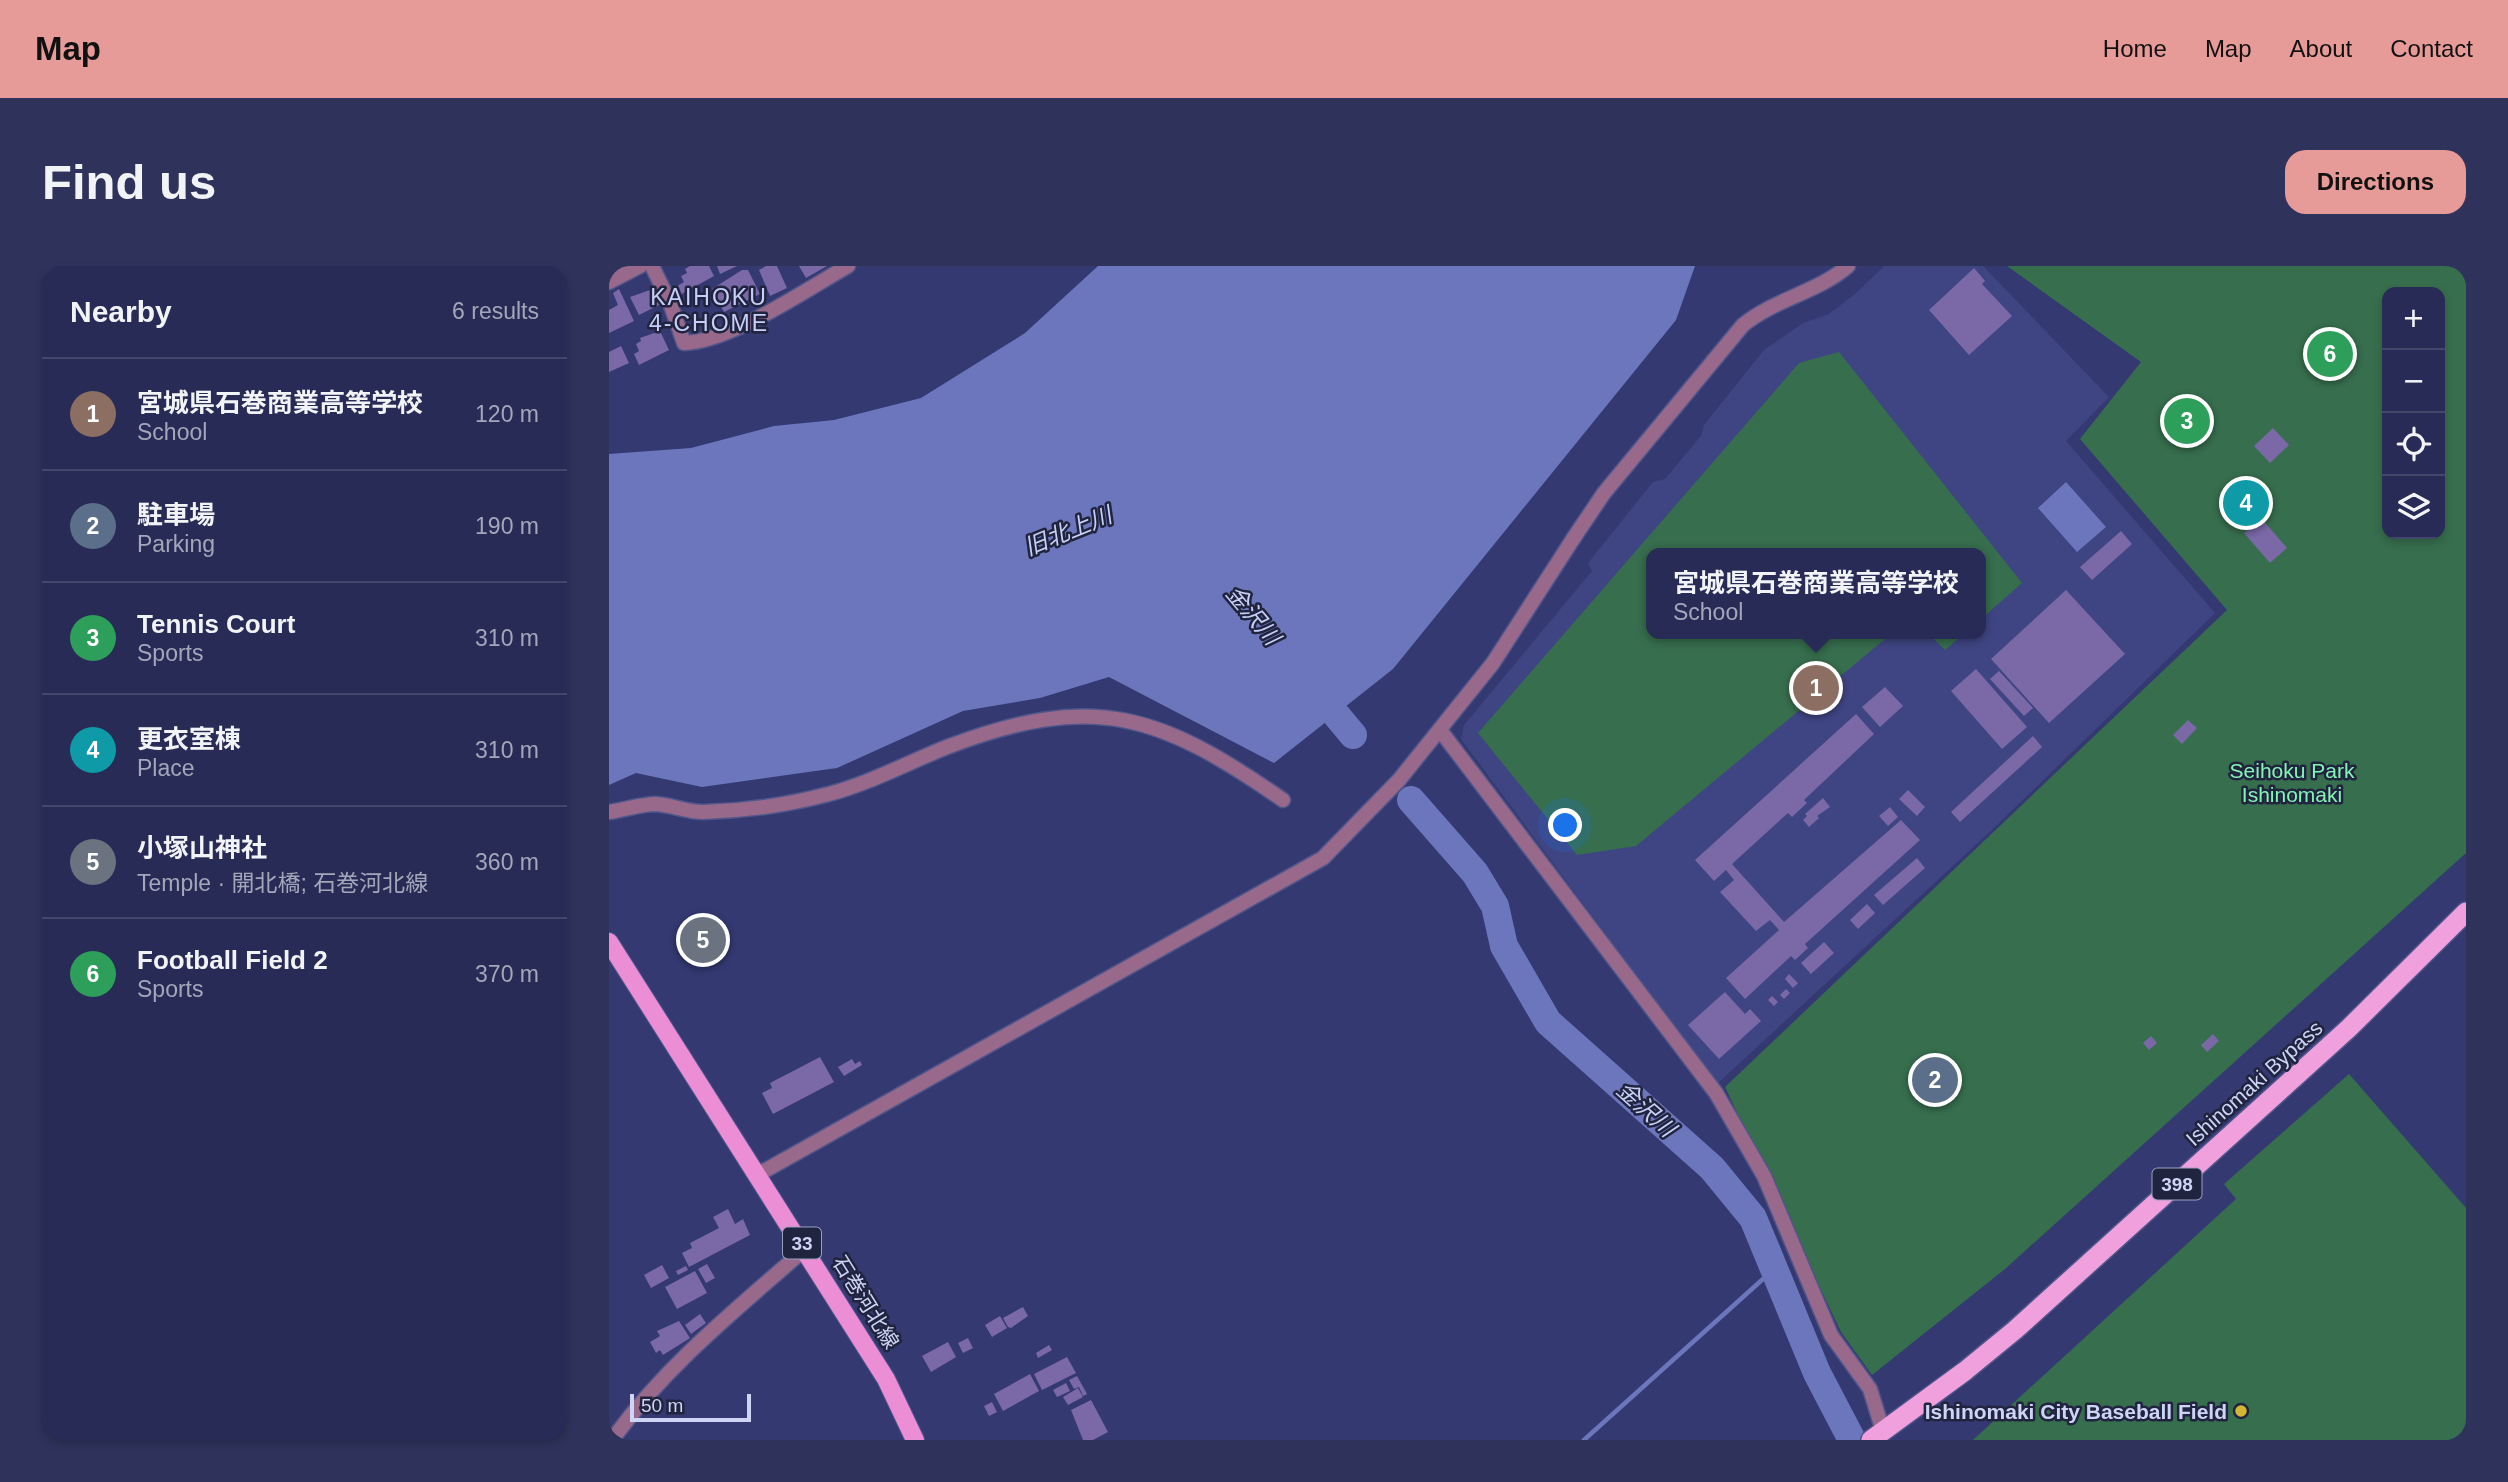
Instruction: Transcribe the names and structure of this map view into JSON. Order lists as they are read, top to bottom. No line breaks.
{"streets":{"highway":["Ishinomaki Bypass","398"],"main road":["33","石巻河北線"]},"districts":["KAIHOKU 4-CHOME"],"water":["旧北上川","金沢川"],"parks":["Seihoku Park Ishinomaki"],"places":["Ishinomaki City Baseball Field"],"scale_bar":"50 m","page":{"header":"Map","nav":["Home","Map","About","Contact"],"buttons":"Directions","title":"Find us","heading":["Nearby","6 results"],"map_buttons":["+","−"],"pins":["6","3","4","1","5","2"],"list":[{"mark":"1","name":"宮城県石巻商業高等学校","note":"School","value":"120 m"},{"mark":"2","name":"駐車場","note":"Parking","value":"190 m"},{"mark":"3","name":"Tennis Court","note":"Sports","value":"310 m"},{"mark":"4","name":"更衣室棟","note":"Place","value":"310 m"},{"mark":"5","name":"小塚山神社","note":"Temple · 開北橋; 石巻河北線","value":"360 m"},{"mark":"6","name":"Football Field 2","note":"Sports","value":"370 m"}],"popup":["宮城県石巻商業高等学校","School"],"scale":"50 m"}}
